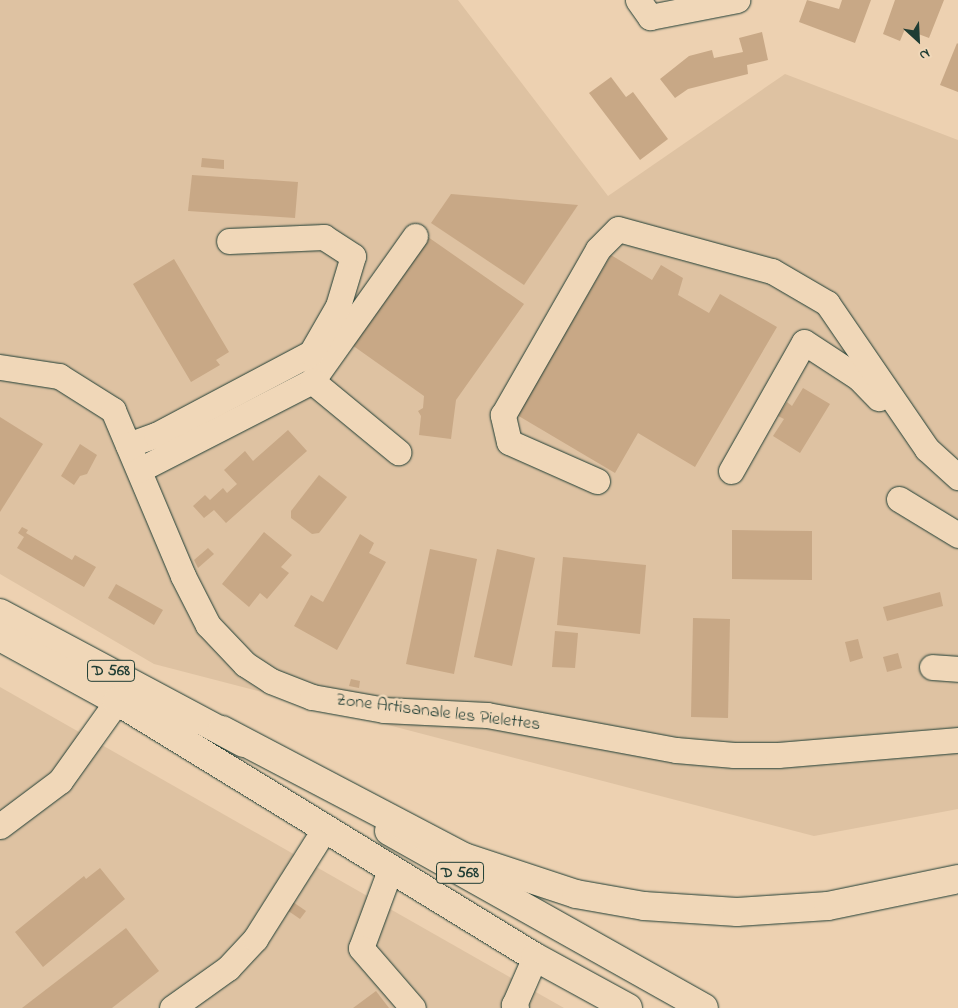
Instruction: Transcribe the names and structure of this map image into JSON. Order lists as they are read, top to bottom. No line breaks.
{"streets":{"main road":["D 568"],"street":["Zone Artisanale les Pielettes"]},"north":"bottom right"}
